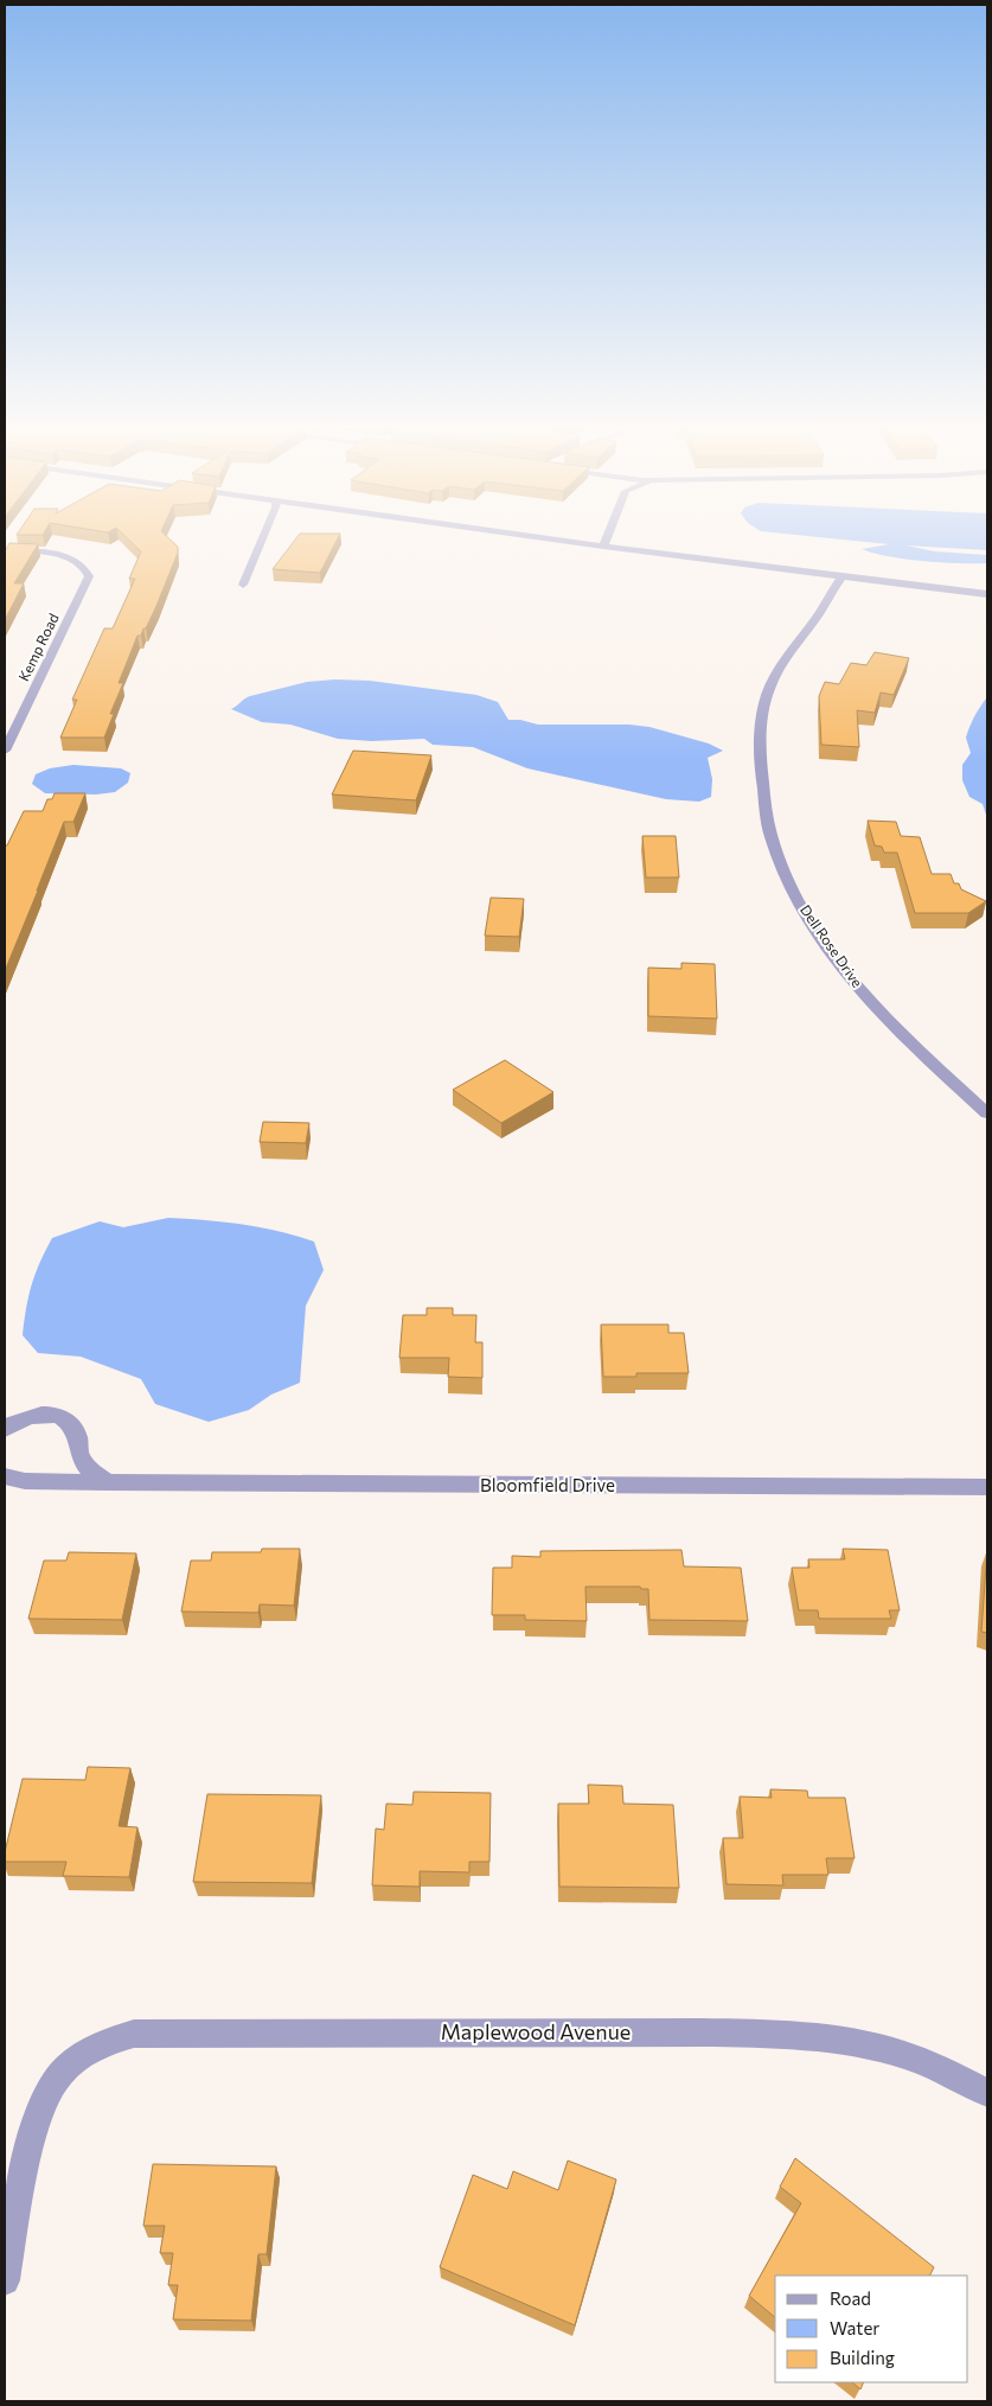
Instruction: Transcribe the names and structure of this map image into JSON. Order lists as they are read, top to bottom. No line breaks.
{"streets":{"street":["Kemp Road","Dell Rose Drive","Bloomfield Drive","Maplewood Avenue"]},"legend":["Road","Water","Building"]}
